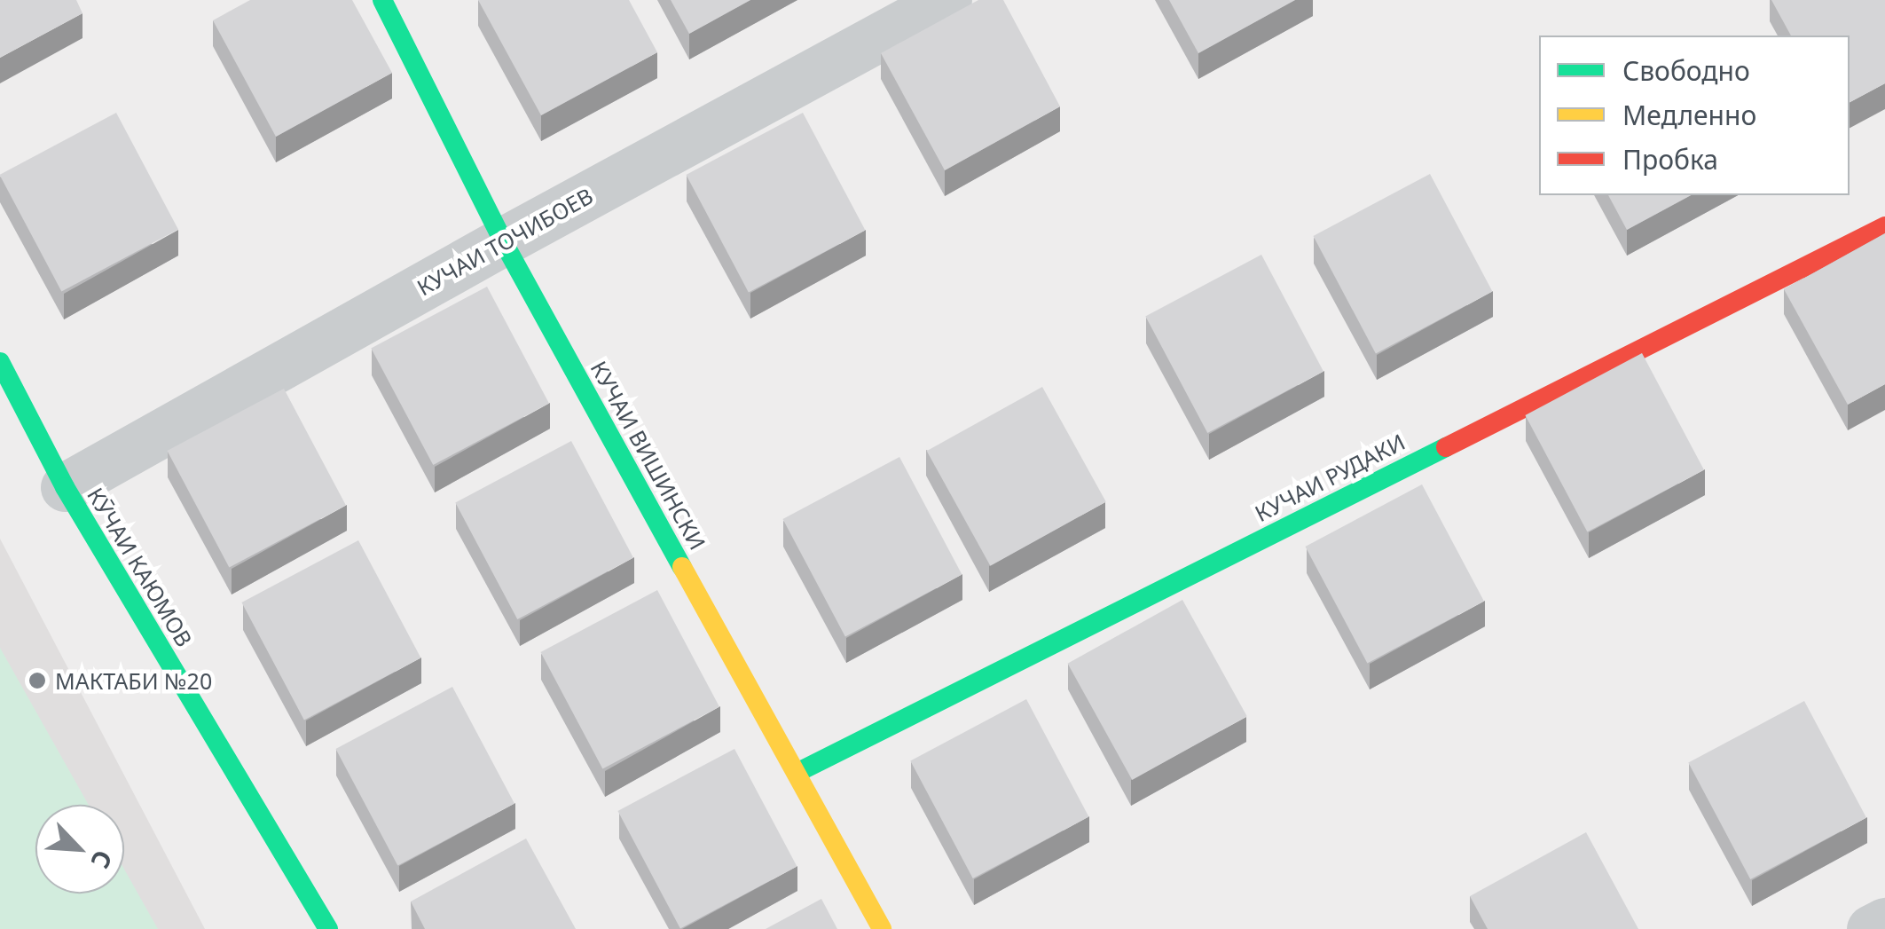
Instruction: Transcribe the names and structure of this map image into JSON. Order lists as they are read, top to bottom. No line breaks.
{"streets":{"street":["КУЧАИ ТОЧИБОЕВ","КУЧАИ ВИШИНСКИ","КУЧАИ РУДАКИ","КӮЧАИ КАЮМОВ"]},"crossings":[["КУЧАИ ТОЧИБОЕВ","КУЧАИ ВИШИНСКИ"],["КУЧАИ ТОЧИБОЕВ","КӮЧАИ КАЮМОВ"],["КУЧАИ ВИШИНСКИ","КУЧАИ РУДАКИ"]],"places":["МАКТАБИ №20"],"legend":["Свободно","Медленно","Пробка"],"north":"bottom right"}
